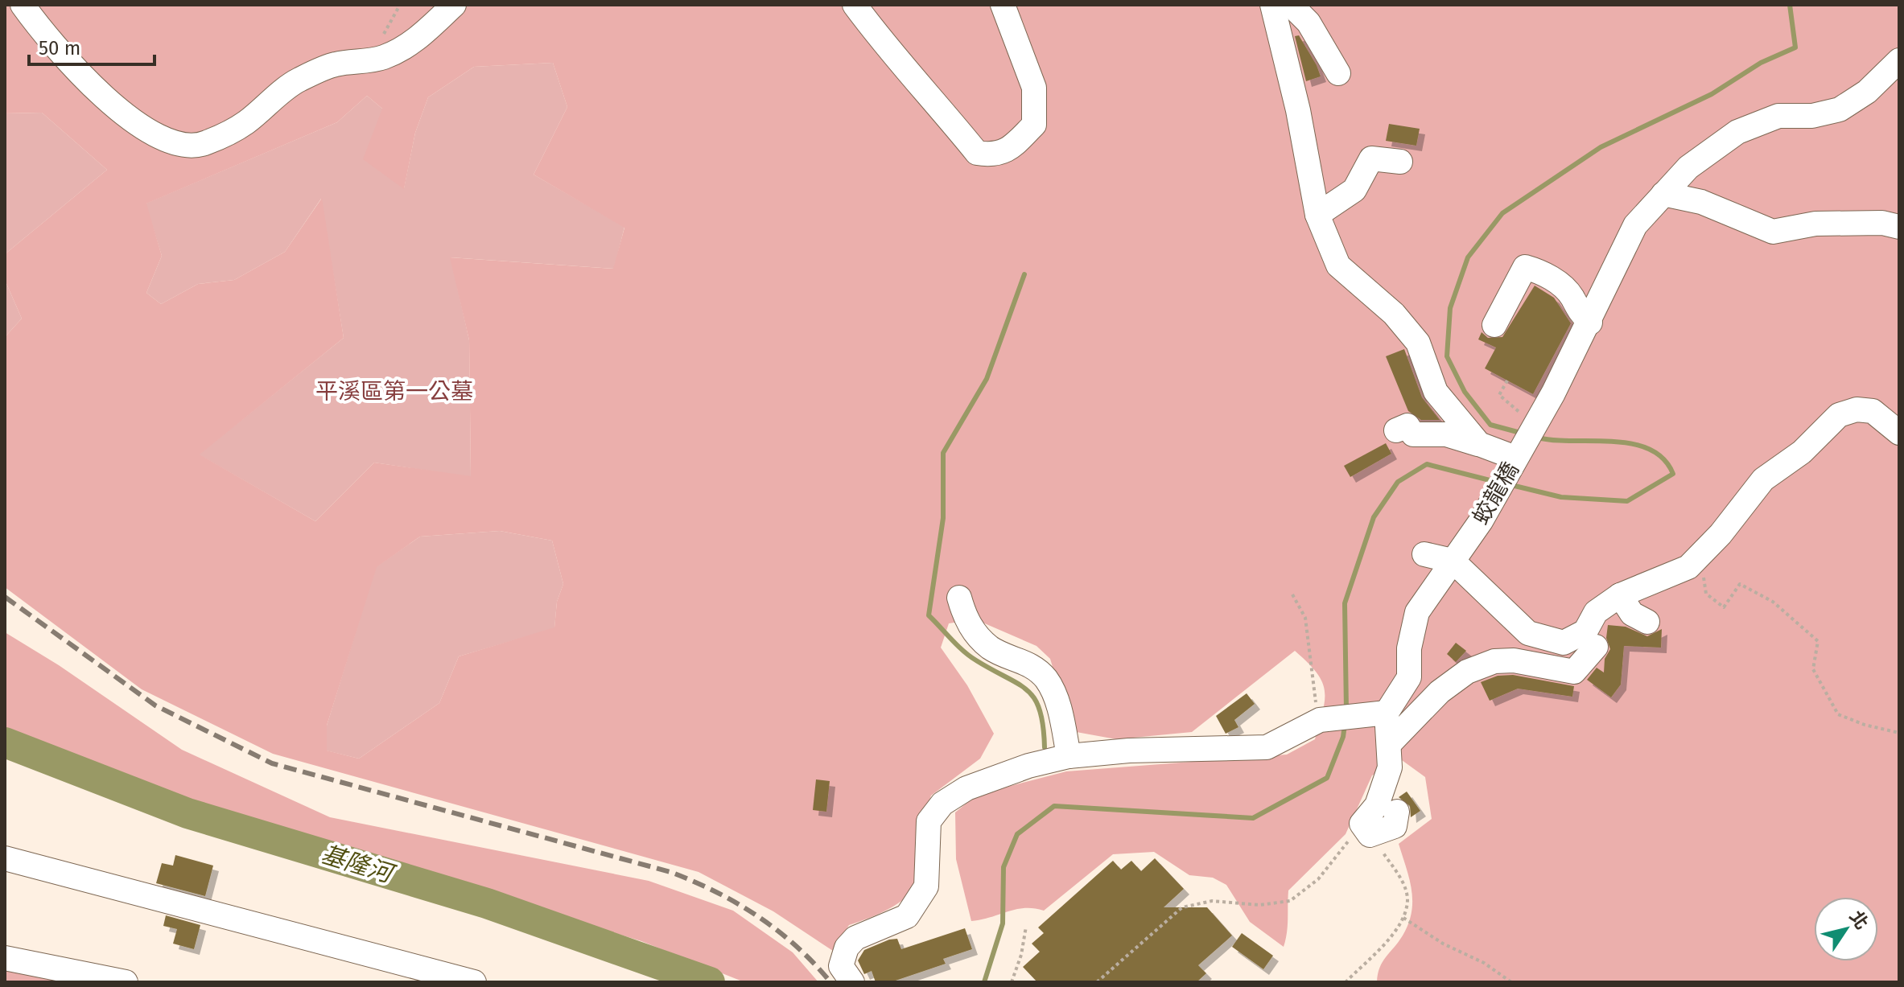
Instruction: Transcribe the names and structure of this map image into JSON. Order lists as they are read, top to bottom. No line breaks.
{"streets":{"street":["蛟龍橋"]},"water":["基隆河"],"parks":["平溪區第一公墓"],"scale_bar":"50 m","north":"top right"}
